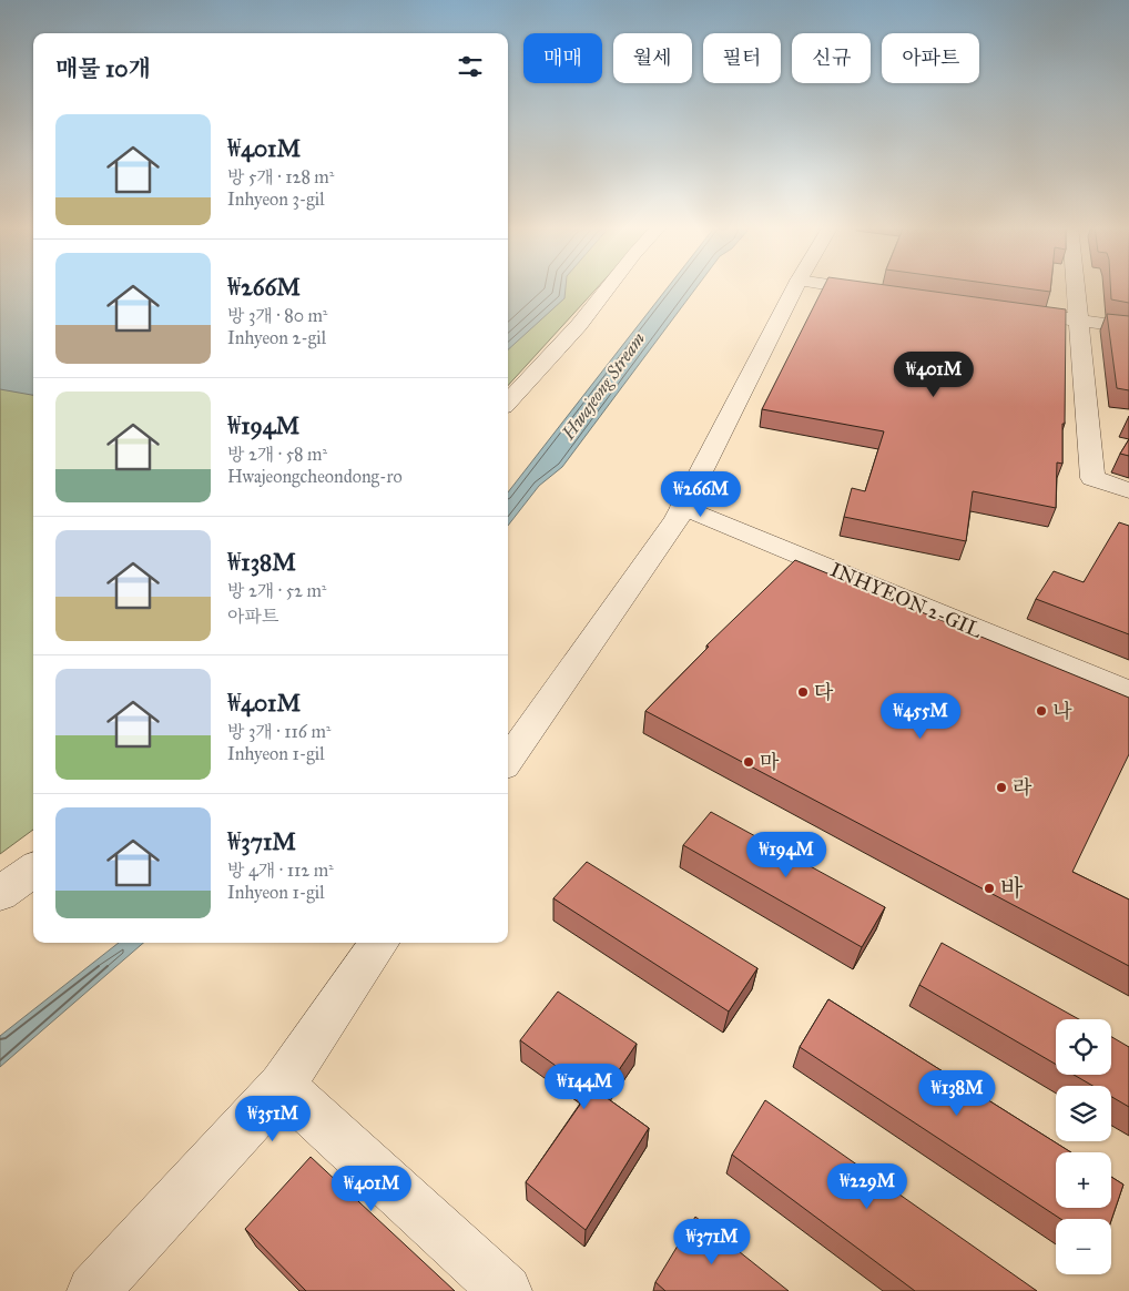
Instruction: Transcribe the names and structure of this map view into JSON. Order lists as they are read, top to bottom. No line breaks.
{"streets":{"street":["INHYEON 2-GIL"]},"water":["Hwajeong Stream"],"places":["다","나","마","라","바"],"page":{"chip":["매매","월세","필터","신규","아파트"],"heading":"매물 10개","list":[{"name":"₩401M","note":"방 5개 · 128 m² · Inhyeon 3-gil"},{"name":"₩266M","note":"방 3개 · 80 m² · Inhyeon 2-gil"},{"name":"₩194M","note":"방 2개 · 58 m² · Hwajeongcheondong-ro"},{"name":"₩138M","note":"방 2개 · 52 m² · 아파트"},{"name":"₩401M","note":"방 3개 · 116 m² · Inhyeon 1-gil"},{"name":"₩371M","note":"방 4개 · 112 m² · Inhyeon 1-gil"}],"price":["₩401M","₩266M","₩455M","₩194M","₩144M","₩138M","₩351M","₩229M","₩401M","₩371M"],"map_buttons":["+","−"]}}
